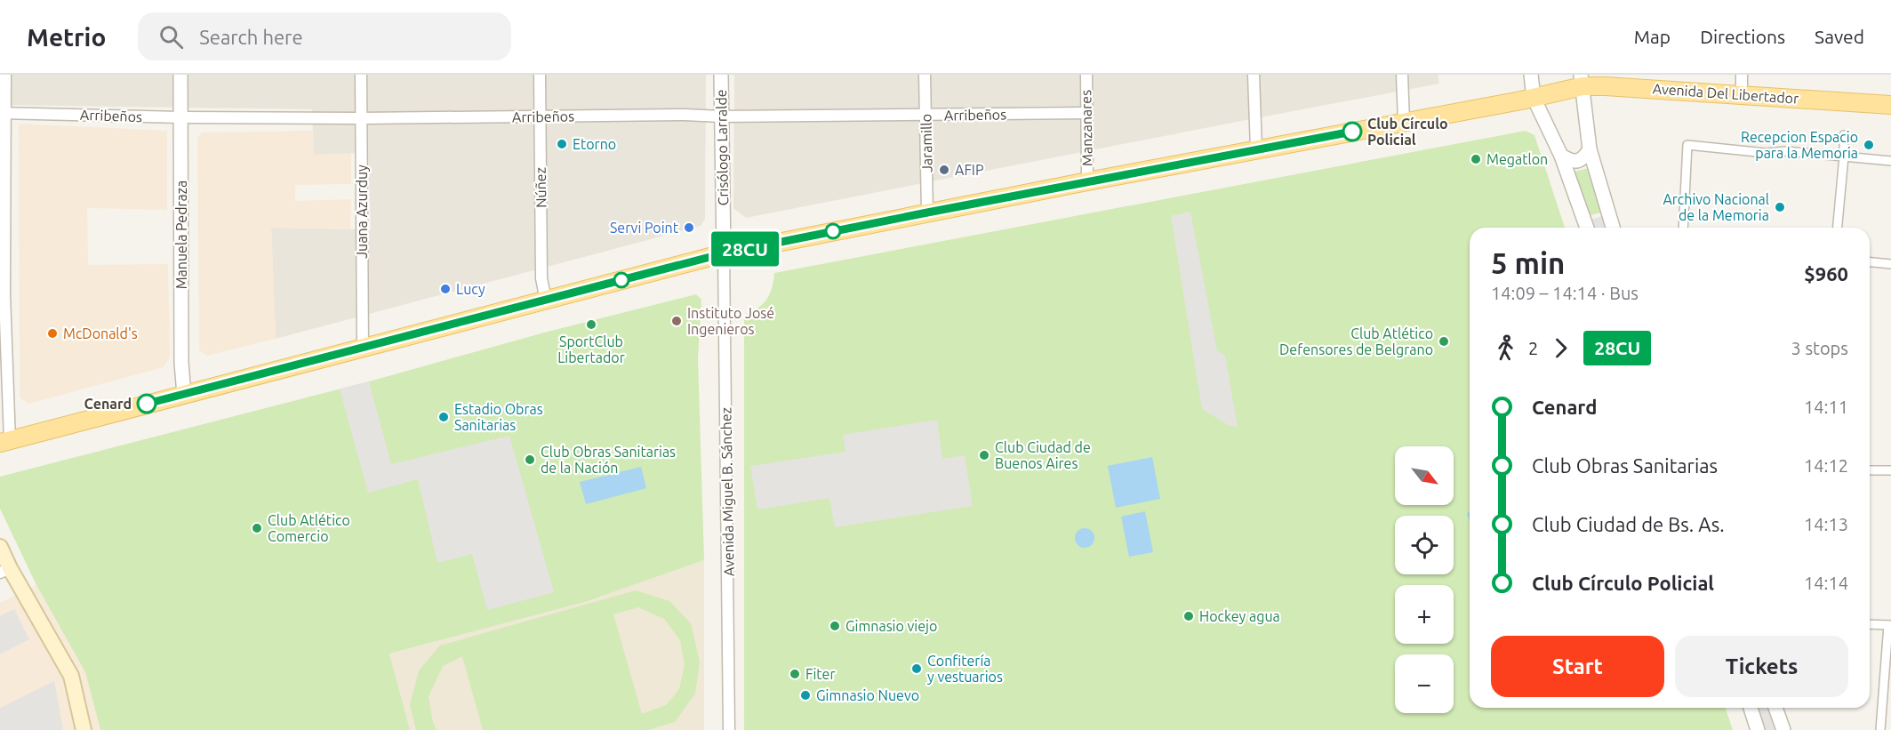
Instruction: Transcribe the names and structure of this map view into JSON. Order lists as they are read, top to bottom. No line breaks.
{"streets":{"main road":["Avenida Del Libertador"],"street":["Arribeños","Manzanares","Jaramillo","Crisólogo Larralde","Núñez","Juana Azurduy","Manuela Pedraza","Avenida Miguel B. Sánchez"]},"crossings":[["Avenida Del Libertador","Manzanares"],["Avenida Del Libertador","Jaramillo"],["Avenida Del Libertador","Crisólogo Larralde"],["Avenida Del Libertador","Núñez"],["Avenida Del Libertador","Juana Azurduy"],["Avenida Del Libertador","Manuela Pedraza"],["Avenida Del Libertador","Avenida Miguel B. Sánchez"],["Arribeños","Manzanares"],["Arribeños","Jaramillo"],["Arribeños","Crisólogo Larralde"],["Arribeños","Núñez"],["Arribeños","Juana Azurduy"],["Arribeños","Manuela Pedraza"],["Crisólogo Larralde","Avenida Miguel B. Sánchez"]],"places":["Club Círculo Policial","Etorno","Recepcion Espacio para la Memoria","Megatlon","AFIP","Archivo Nacional de la Memoria","Servi Point","Lucy","Instituto José Ingenieros","SportClub Libertador","McDonald's","Club Atlético Defensores de Belgrano","Cenard","Estadio Obras Sanitarias","Club Ciudad de Buenos Aires","Club Obras Sanitarias de la Nación","Club Atlético Comercio","Hockey agua","Gimnasio viejo","Confitería y vestuarios","Fiter","Gimnasio Nuevo"],"lines":["bus line 28CU"],"north":"bottom right","page":{"header":"Metrio","search":"Search here","nav":["Map","Directions","Saved"],"on_map":"28CU","heading":["5 min","14:09 – 14:14 · Bus","$960"],"legs":["2","28CU","3 stops"],"list":[{"name":"Cenard","value":"14:11"},{"name":"Club Obras Sanitarias","value":"14:12"},{"name":"Club Ciudad de Bs. As.","value":"14:13"},{"name":"Club Círculo Policial","value":"14:14"}],"map_buttons":["+","−"],"buttons":["Start","Tickets"]}}
